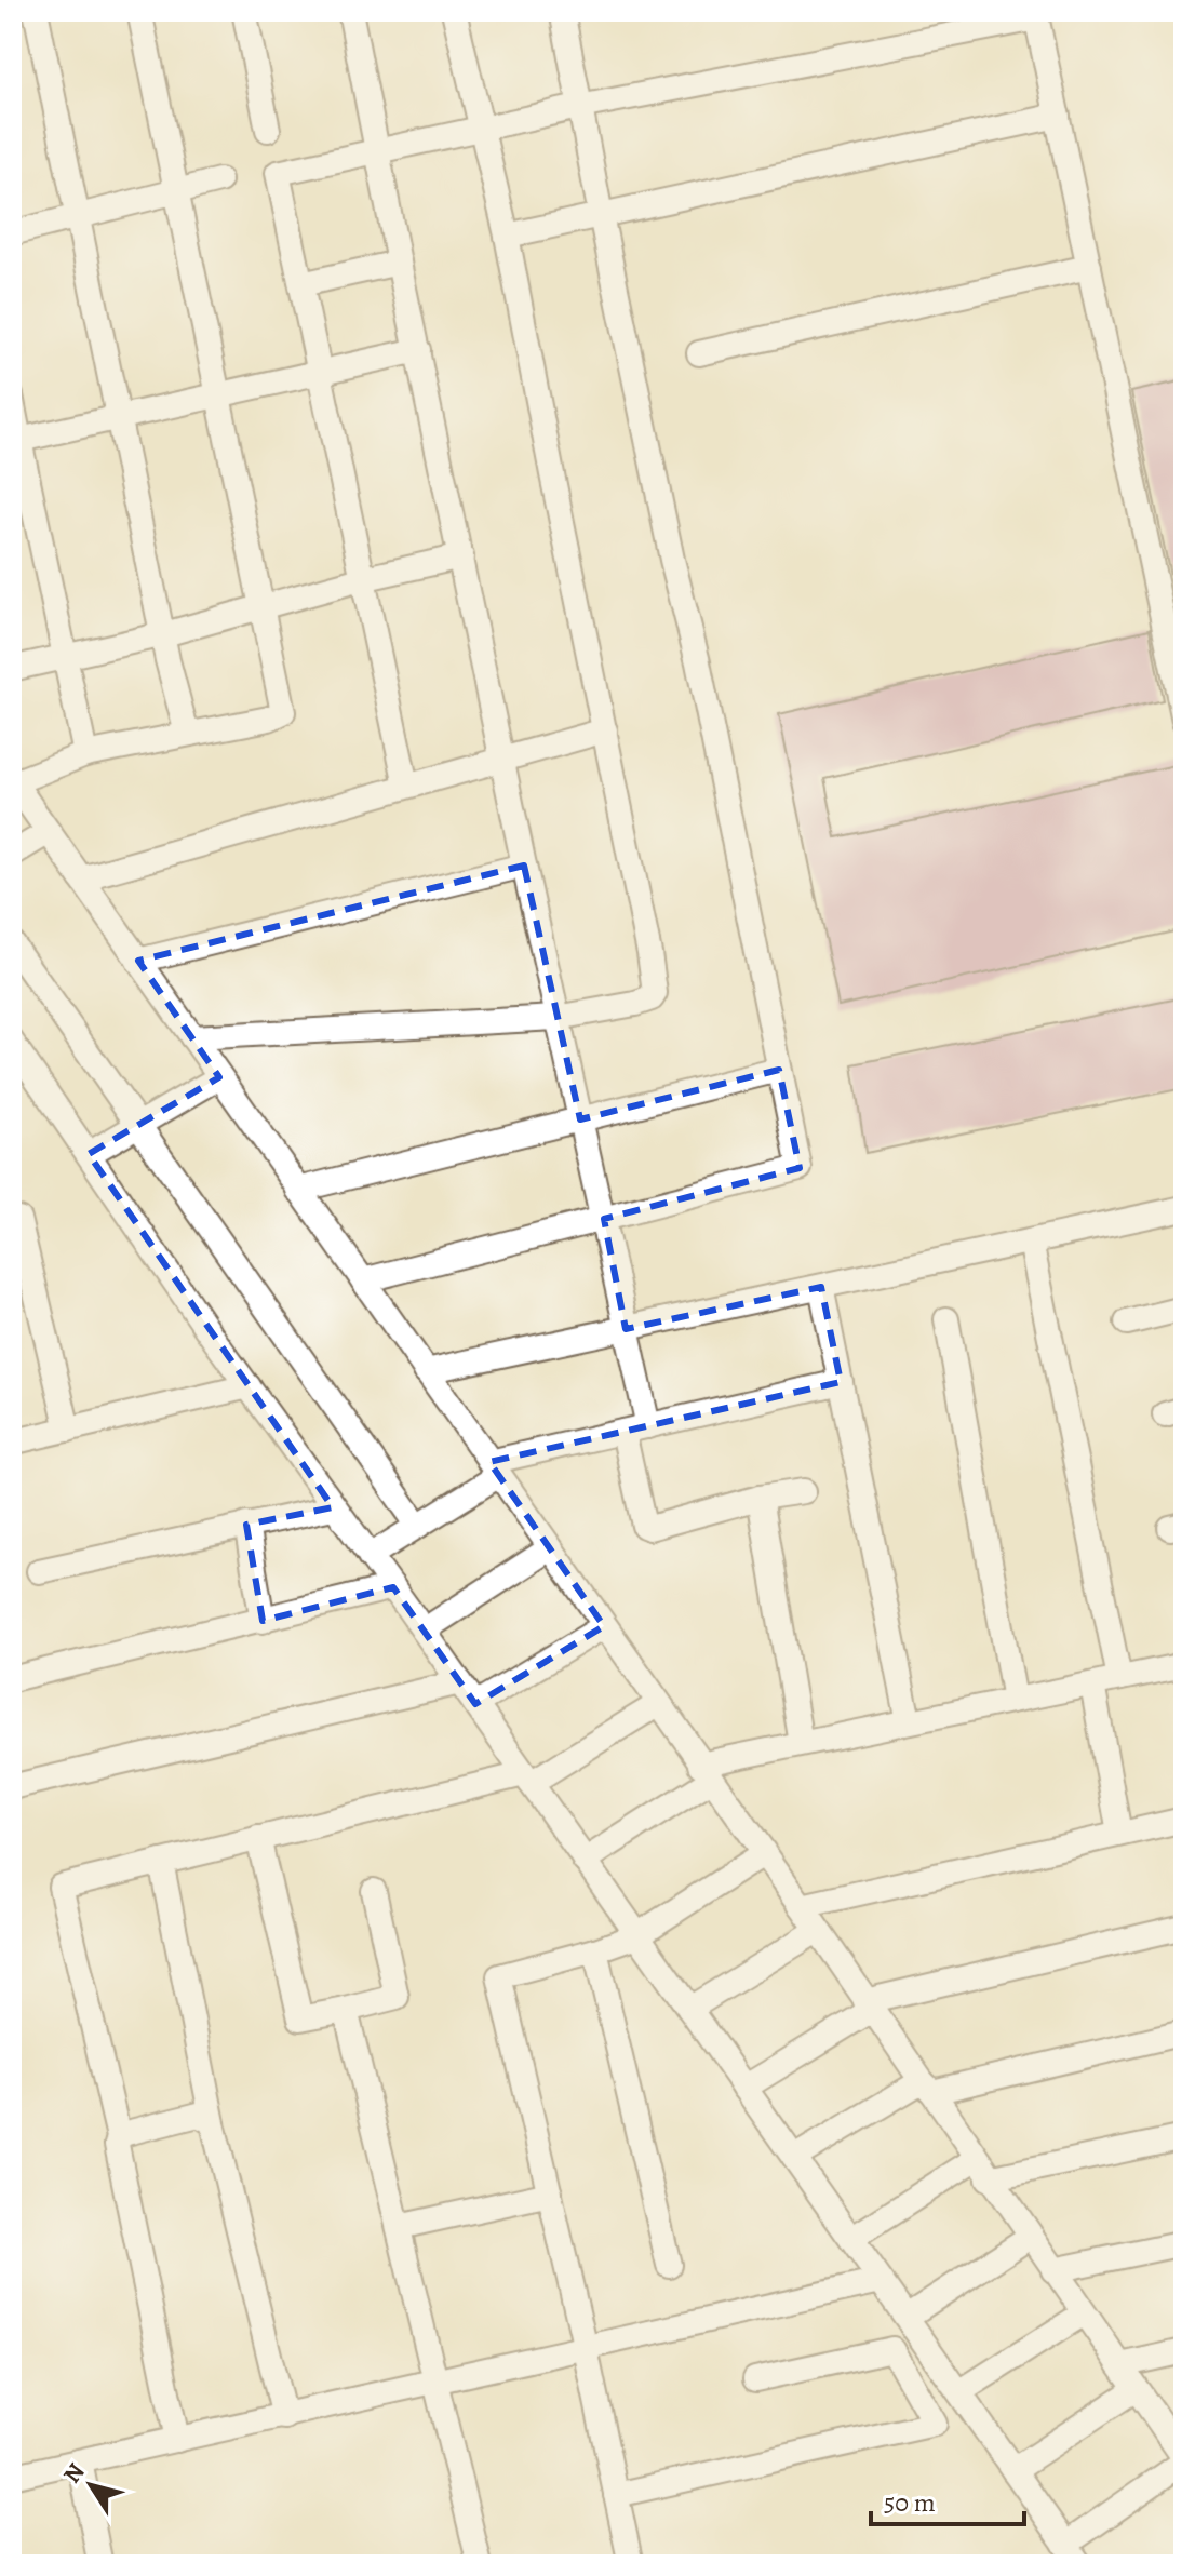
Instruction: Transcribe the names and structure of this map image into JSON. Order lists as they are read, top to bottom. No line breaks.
{"scale_bar":"50 m","north":"top left"}
